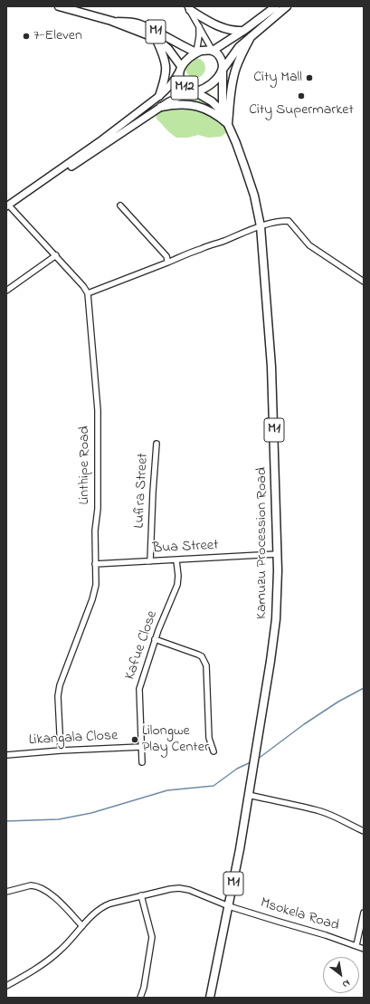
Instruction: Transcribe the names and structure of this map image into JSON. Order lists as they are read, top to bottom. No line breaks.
{"streets":{"highway":["M1","M12","Kamuzu Procession Road"],"street":["Linthipe Road","Lufira Street","Bua Street","Kafue Close","Likangala Close","Msokela Road"]},"crossings":[["M1","M12"],["M1","Kamuzu Procession Road"],["Linthipe Road","Bua Street"],["Linthipe Road","Likangala Close"],["Lufira Street","Bua Street"],["Kamuzu Procession Road","Bua Street"],["Kamuzu Procession Road","Msokela Road"],["Bua Street","Kafue Close"],["Kafue Close","Likangala Close"]],"places":["7-Eleven","City Mall","City Supermarket","Lilongwe Play Center"],"north":"bottom right"}
